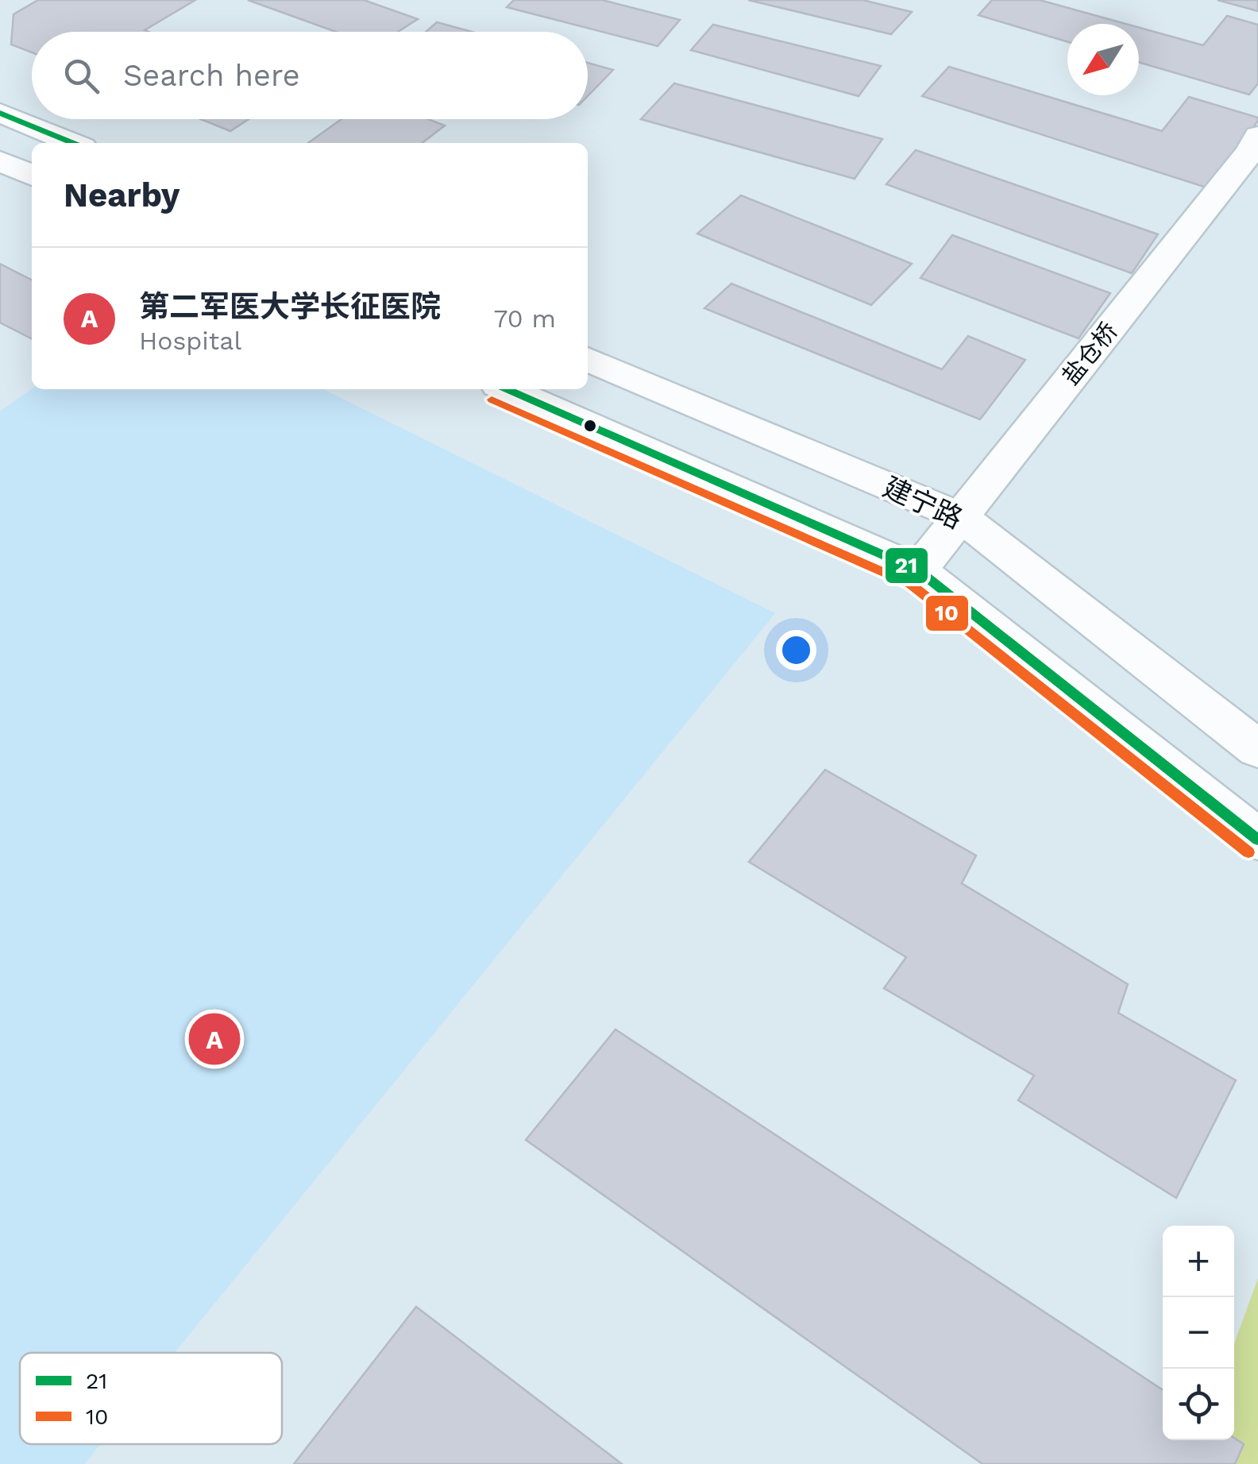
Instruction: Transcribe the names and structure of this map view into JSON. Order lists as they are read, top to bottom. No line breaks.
{"streets":{"main road":["盐仓桥","建宁路"]},"crossings":[["盐仓桥","建宁路"]],"lines":["transit line 21","transit line 10"],"legend":["21","10"],"north":"bottom left","page":{"search":"Search here","heading":"Nearby","list":[{"mark":"A","name":"第二军医大学长征医院","note":"Hospital","value":"70 m"}],"pins":"A","map_buttons":["+","−"]}}
